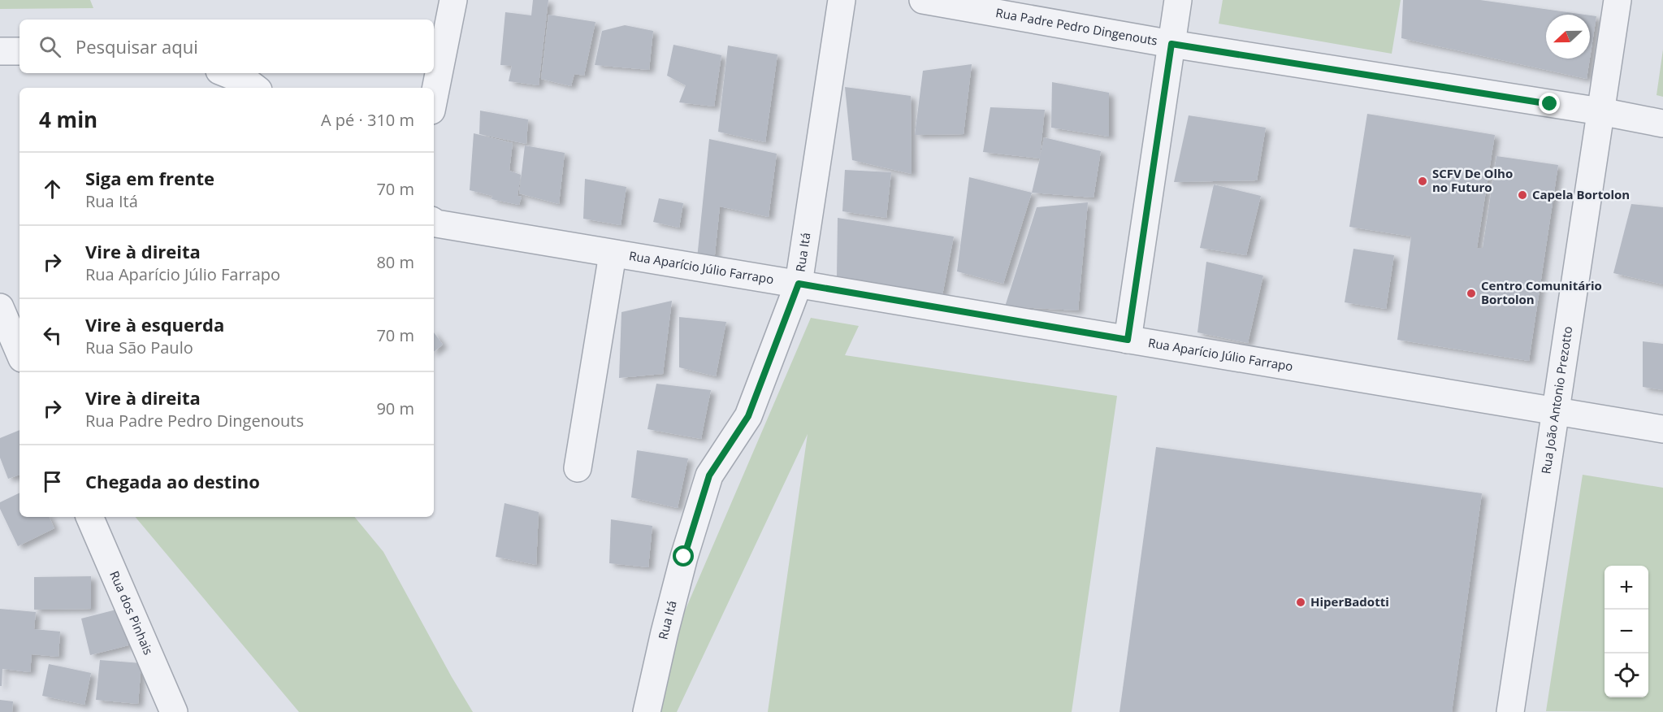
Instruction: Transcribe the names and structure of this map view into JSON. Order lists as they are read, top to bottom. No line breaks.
{"streets":{"street":["Rua Padre Pedro Dingenouts","Rua Itá","Rua Aparício Júlio Farrapo","Rua João Antonio Prezotto","Rua dos Pinhais"]},"crossings":[["Rua Padre Pedro Dingenouts","Rua João Antonio Prezotto"],["Rua Itá","Rua Aparício Júlio Farrapo"],["Rua Aparício Júlio Farrapo","Rua João Antonio Prezotto"]],"places":["SCFV De Olho no Futuro","Capela Bortolon","Centro Comunitário Bortolon","HiperBadotti"],"north":"left","page":{"search":"Pesquisar aqui","heading":["4 min","A pé · 310 m"],"list":[["Siga em frente","Rua Itá","70 m"],["Vire à direita","Rua Aparício Júlio Farrapo","80 m"],["Vire à esquerda","Rua São Paulo","70 m"],["Vire à direita","Rua Padre Pedro Dingenouts","90 m"],"Chegada ao destino"],"map_buttons":["+","−"]}}
